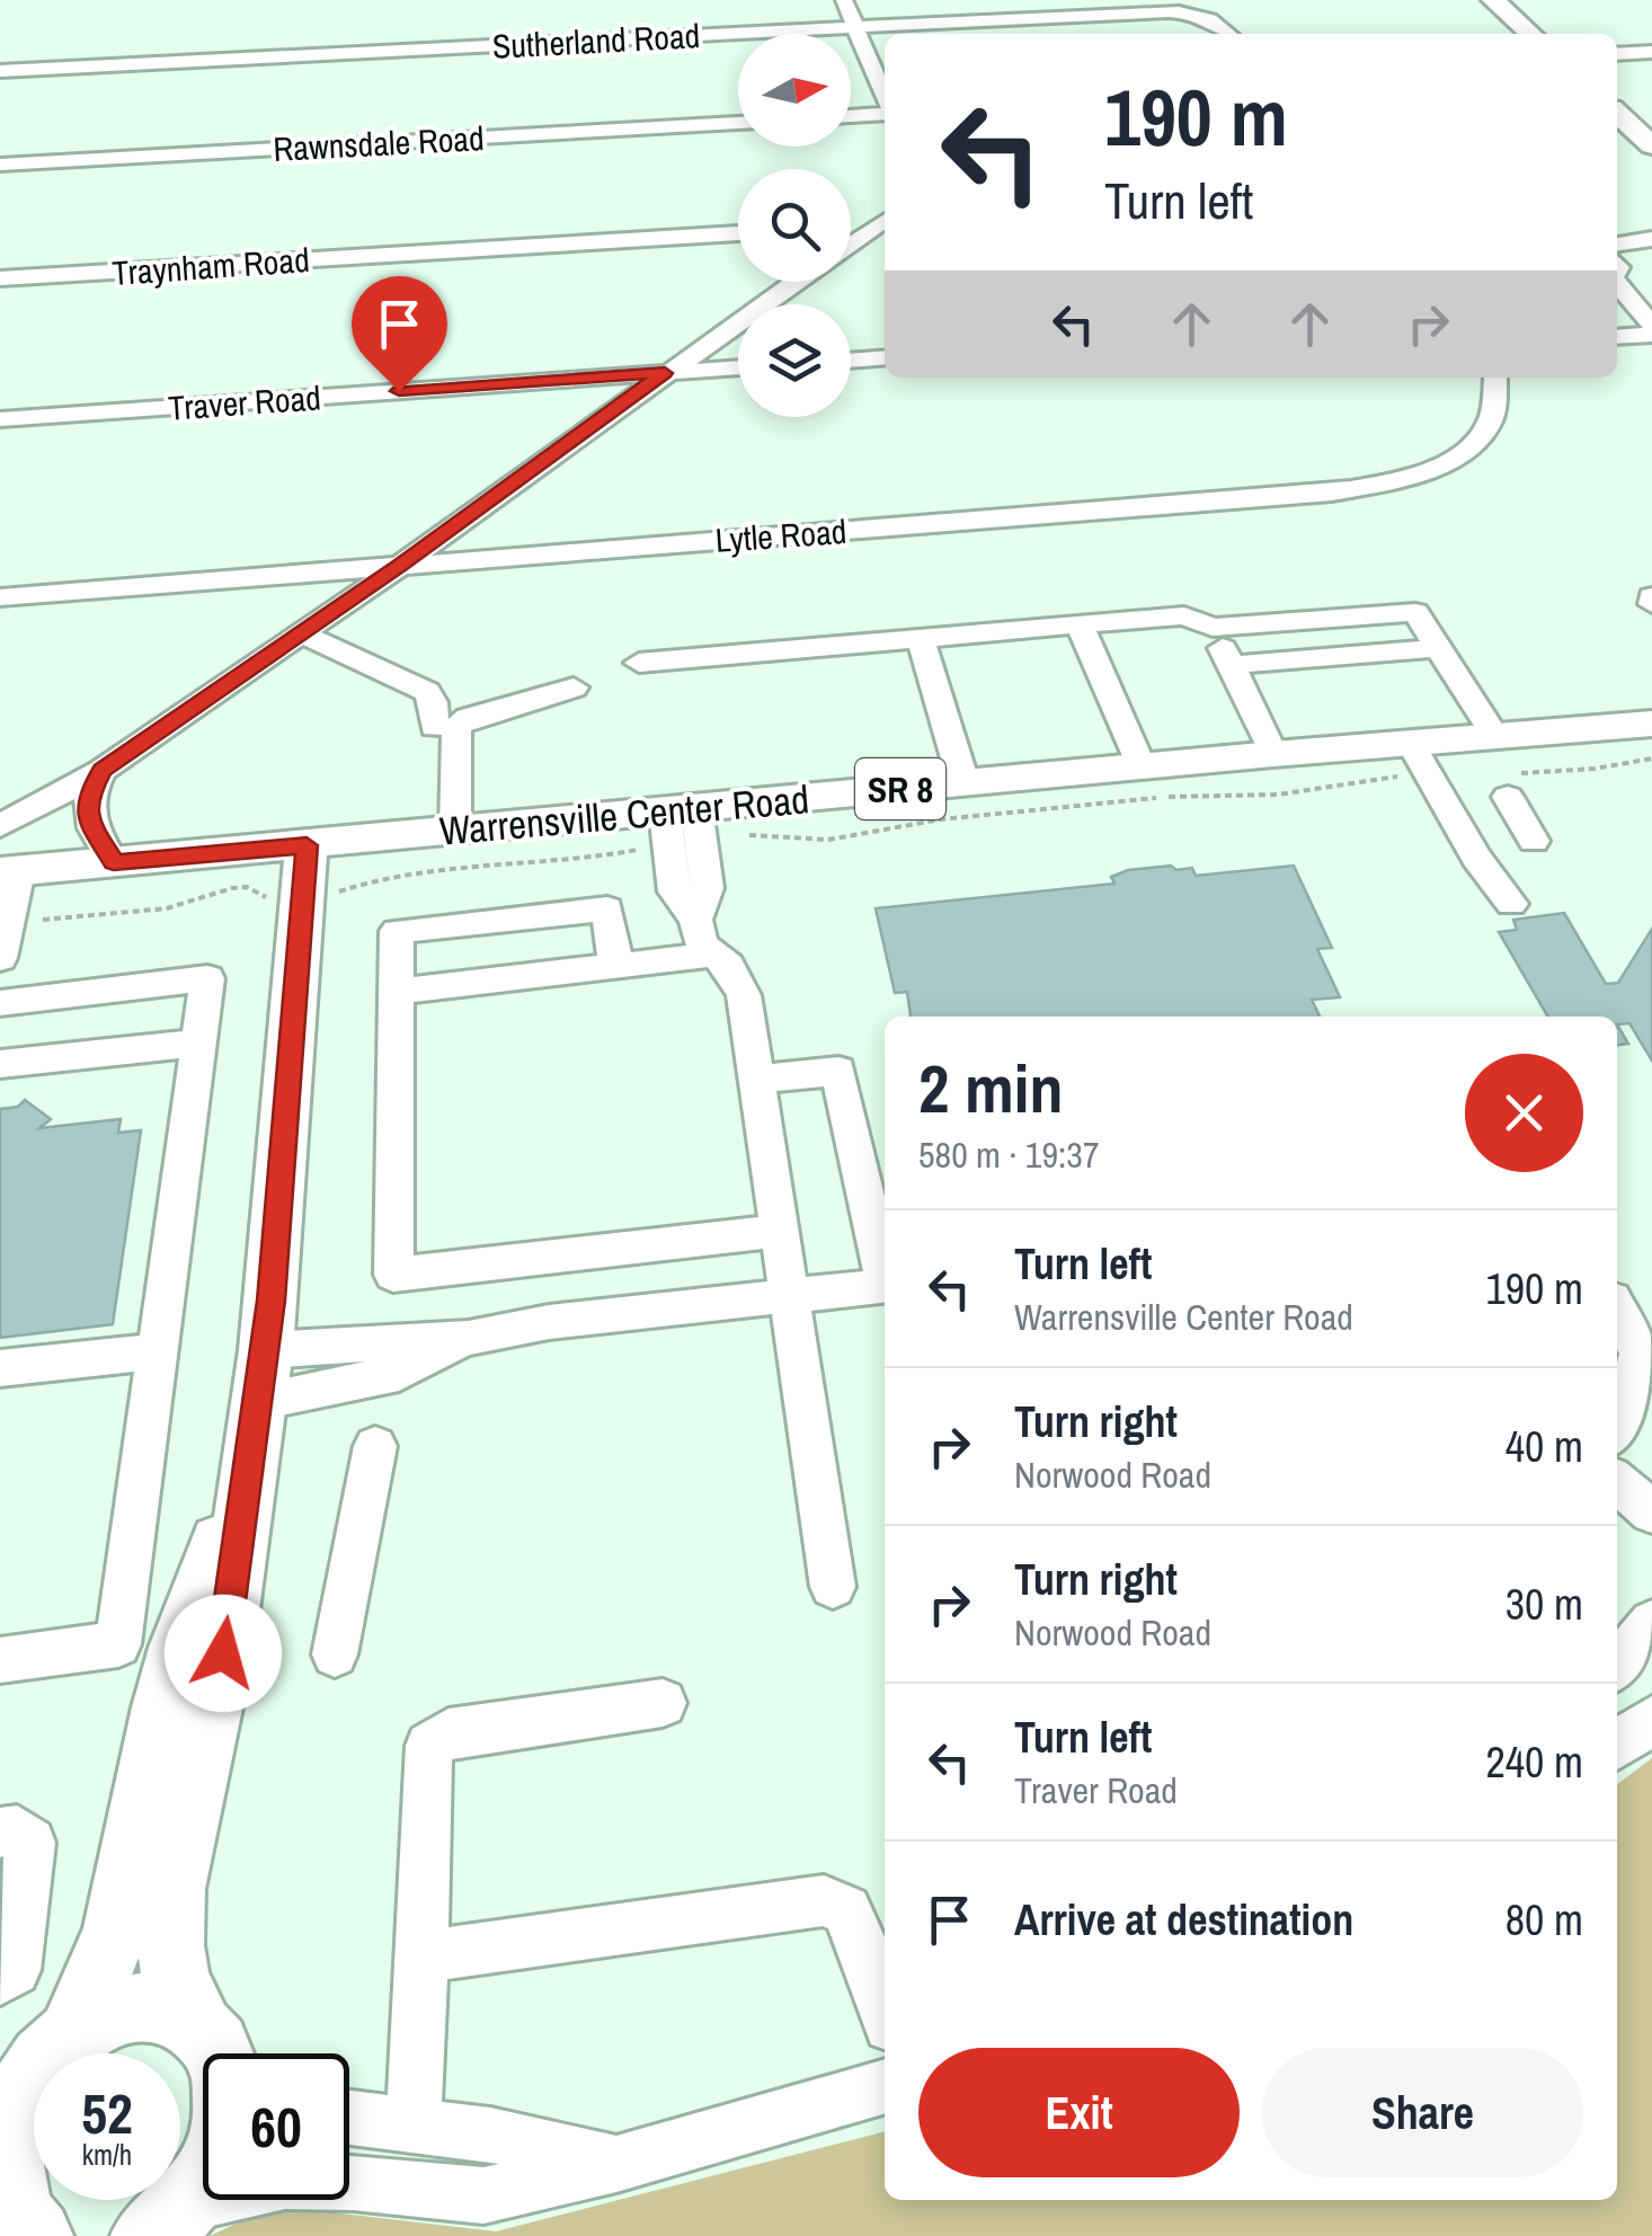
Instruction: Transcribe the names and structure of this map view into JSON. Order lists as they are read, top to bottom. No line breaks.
{"streets":{"main road":["SR 8","Warrensville Center Road"],"street":["Sutherland Road","Rawnsdale Road","Traynham Road","Traver Road","Lytle Road"]},"north":"right","page":{"turn":["190 m","Turn left"],"heading":["2 min","580 m · 19:37"],"list":[{"name":"Turn left","note":"Warrensville Center Road","value":"190 m"},{"name":"Turn right","note":"Norwood Road","value":"40 m"},{"name":"Turn right","note":"Norwood Road","value":"30 m"},{"name":"Turn left","note":"Traver Road","value":"240 m"},{"name":"Arrive at destination","value":"80 m"}],"buttons":["Exit","Share"],"speed":"52 km/h","limit":"60"}}
